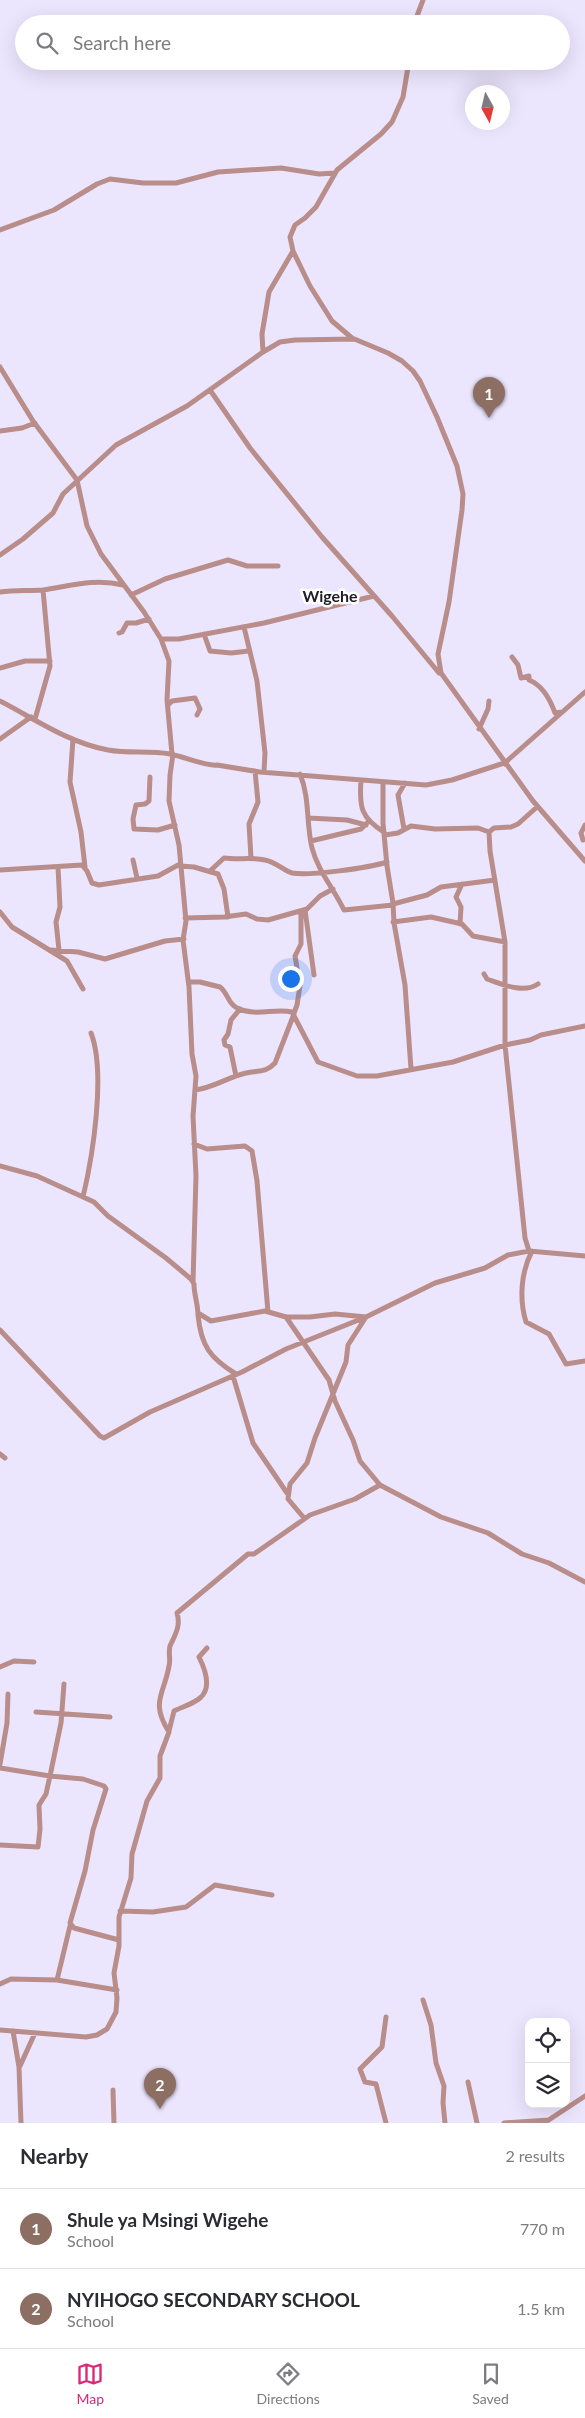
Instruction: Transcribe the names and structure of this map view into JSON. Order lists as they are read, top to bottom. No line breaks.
{"districts":["Wigehe"],"north":"bottom","page":{"search":"Search here","pins":["1","2"],"heading":["Nearby","2 results"],"list":[{"mark":"1","name":"Shule ya Msingi Wigehe","note":"School","value":"770 m"},{"mark":"2","name":"NYIHOGO SECONDARY SCHOOL","note":"School","value":"1.5 km"}],"nav":["Map","Directions","Saved"]}}
